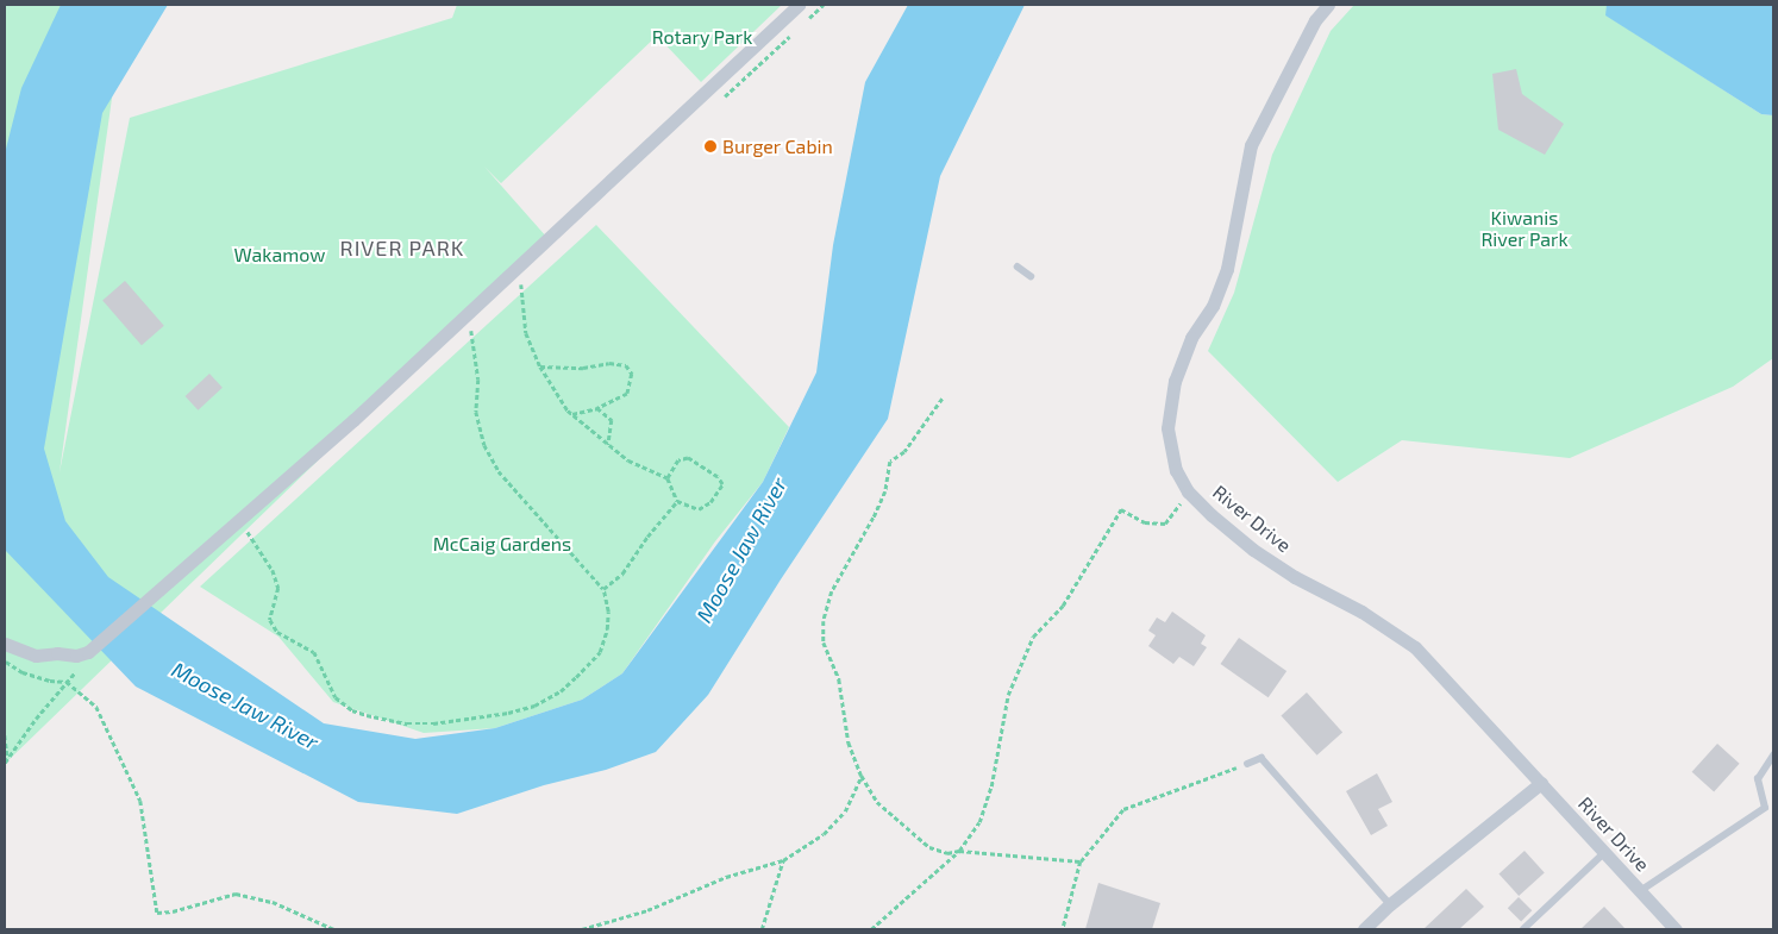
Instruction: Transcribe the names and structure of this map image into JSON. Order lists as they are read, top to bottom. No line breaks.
{"streets":{"street":["River Drive"]},"districts":["RIVER PARK"],"water":["Moose Jaw River"],"parks":["Rotary Park","Kiwanis River Park","Wakamow","McCaig Gardens"],"places":["Burger Cabin"]}
